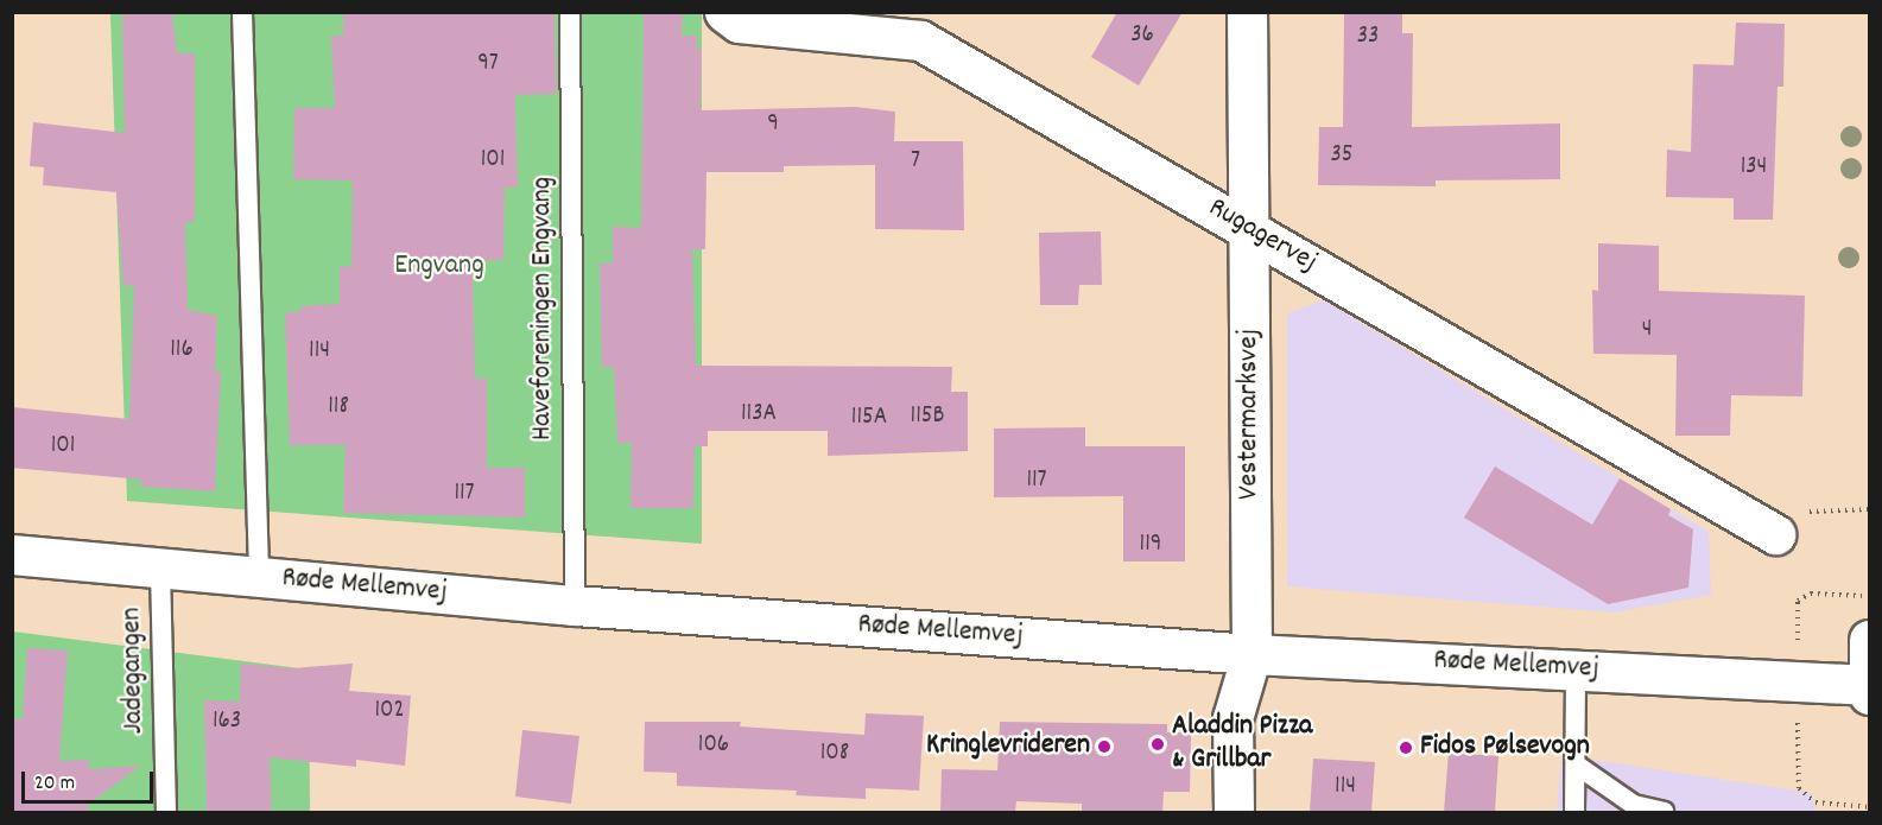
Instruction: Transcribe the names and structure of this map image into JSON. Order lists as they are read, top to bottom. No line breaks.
{"streets":{"street":["Rugagervej","Vestermarksvej","Røde Mellemvej"],"lane":["Haveforeningen Engvang","Jadegangen"]},"crossings":[["Rugagervej","Vestermarksvej"],["Haveforeningen Engvang","Røde Mellemvej"],["Vestermarksvej","Røde Mellemvej"],["Røde Mellemvej","Jadegangen"]],"parks":["Engvang"],"places":["Aladdin Pizza & Grillbar","Kringlevrideren","Fidos Pølsevogn"],"house_numbers":["36","33","97","9","35","101","7","134","4","116","114","118","113A","115B","115A","101","117","117","119","102","163","106","108","114"],"scale_bar":"20 m"}
